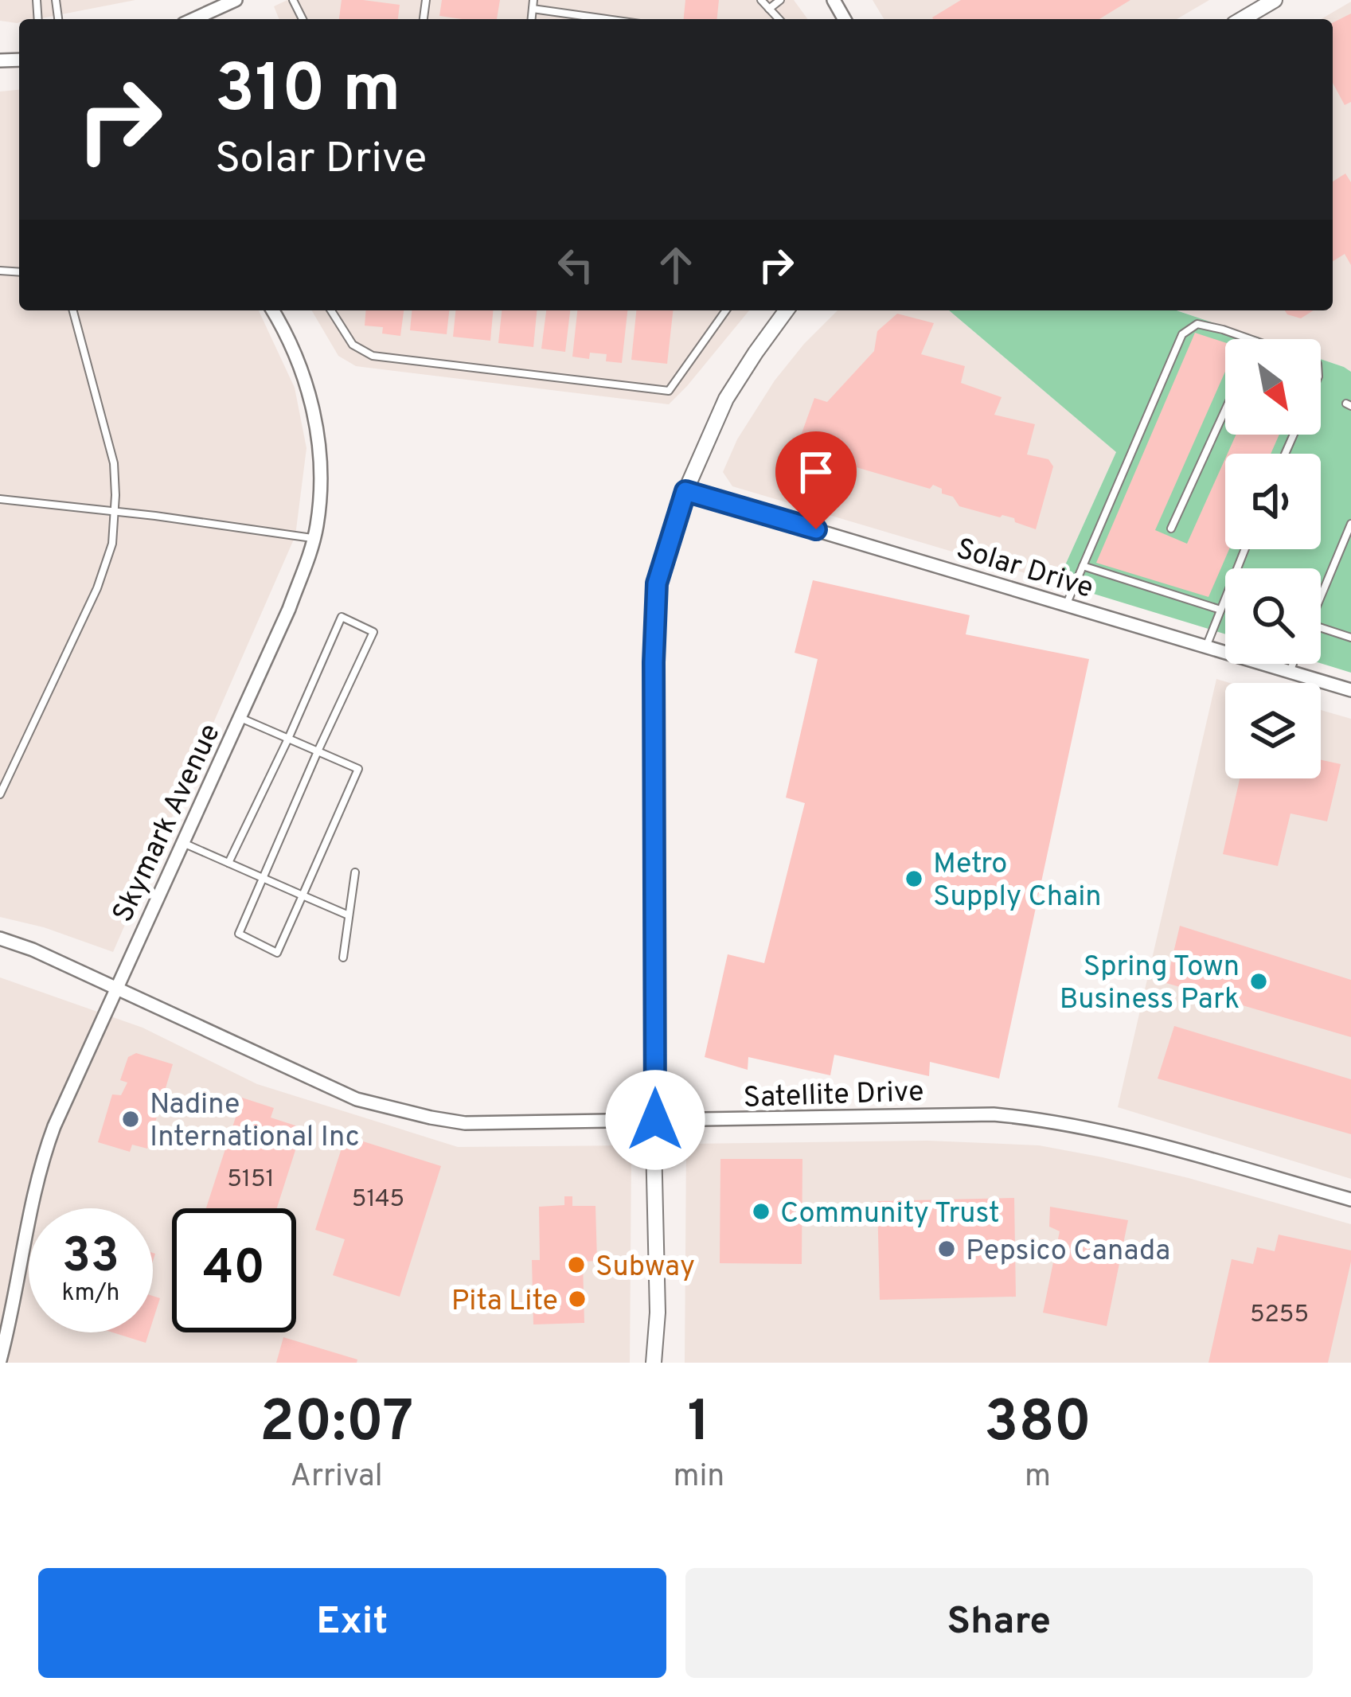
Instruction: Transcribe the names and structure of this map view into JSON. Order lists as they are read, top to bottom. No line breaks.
{"streets":{"street":["Solar Drive","Skymark Avenue","Satellite Drive"]},"crossings":[["Skymark Avenue","Satellite Drive"]],"places":["Metro Supply Chain","Spring Town Business Park","Nadine International Inc","Community Trust","Pepsico Canada","Subway","Pita Lite"],"house_numbers":["5151","5145","5255"],"north":"bottom right","page":{"turn":["310 m","Solar Drive"],"speed":"33 km/h","limit":"40","eta":["20:07","Arrival","1","min","380","m"],"buttons":["Exit","Share"]}}
